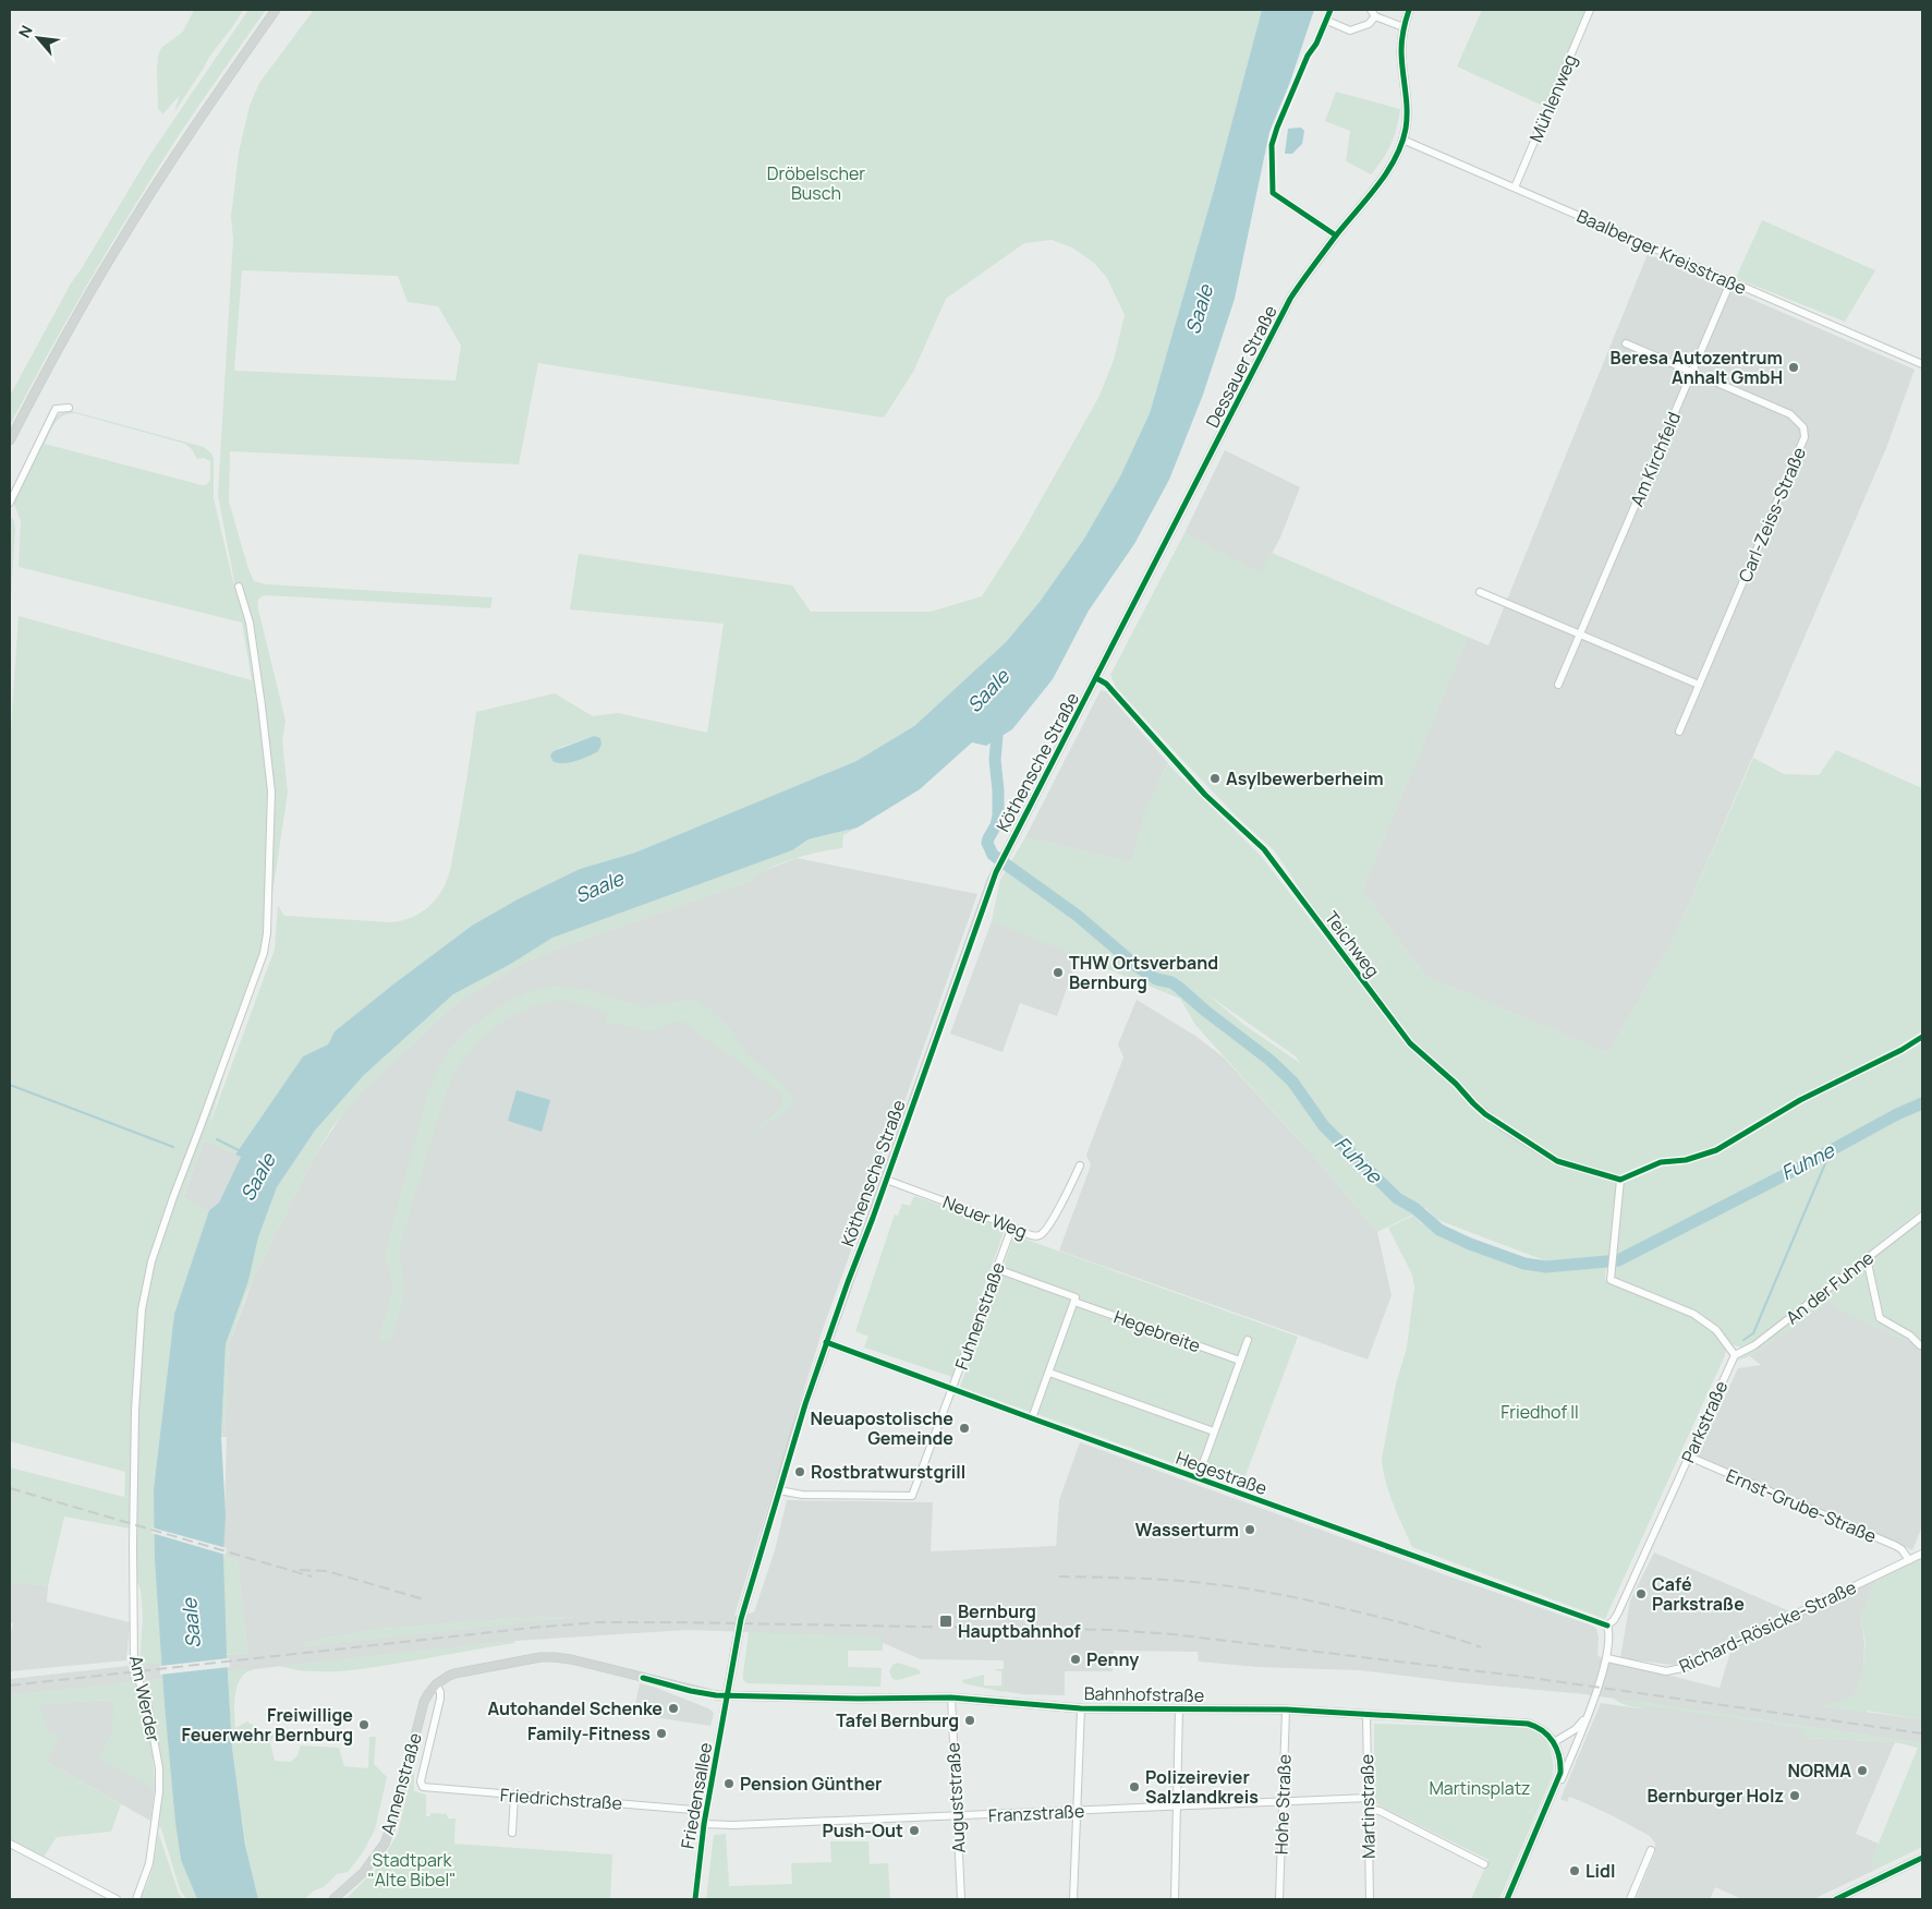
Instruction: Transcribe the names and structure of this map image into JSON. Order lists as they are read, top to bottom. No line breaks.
{"streets":{"main road":["Dessauer Straße","Köthensche Straße","Bahnhofstraße","Annenstraße"],"street":["Mühlenweg","Baalberger Kreisstraße","Am Kirchfeld","Carl-Zeiss-Straße","Teichweg","Neuer Weg","An der Fuhne","Fuhnenstraße","Hegebreite","Parkstraße","Hegestraße","Ernst-Grube-Straße","Richard-Rösicke-Straße","Am Werder","Friedensallee","Auguststraße","Friedrichstraße","Hohe Straße","Martinstraße","Franzstraße"]},"crossings":[["Mühlenweg","Baalberger Kreisstraße"],["Baalberger Kreisstraße","Dessauer Straße"],["Baalberger Kreisstraße","Am Kirchfeld"],["Dessauer Straße","Köthensche Straße"],["Dessauer Straße","Teichweg"],["Am Kirchfeld","Carl-Zeiss-Straße"],["Köthensche Straße","Teichweg"],["Köthensche Straße","Neuer Weg"],["Köthensche Straße","Fuhnenstraße"],["Köthensche Straße","Hegestraße"],["Köthensche Straße","Bahnhofstraße"],["Köthensche Straße","Friedensallee"],["Teichweg","An der Fuhne"],["Teichweg","Parkstraße"],["Neuer Weg","Fuhnenstraße"],["An der Fuhne","Parkstraße"],["Fuhnenstraße","Hegebreite"],["Fuhnenstraße","Hegestraße"],["Parkstraße","Hegestraße"],["Parkstraße","Ernst-Grube-Straße"],["Ernst-Grube-Straße","Richard-Rösicke-Straße"],["Bahnhofstraße","Friedensallee"],["Bahnhofstraße","Auguststraße"],["Bahnhofstraße","Hohe Straße"],["Bahnhofstraße","Martinstraße"],["Annenstraße","Friedrichstraße"],["Friedensallee","Friedrichstraße"],["Friedensallee","Franzstraße"],["Auguststraße","Franzstraße"],["Hohe Straße","Franzstraße"],["Martinstraße","Franzstraße"]],"water":["Saale","Fuhne"],"parks":["Dröbelscher Busch","Friedhof II","Martinsplatz","Stadtpark \"Alte Bibel\""],"places":{"other":["Beresa Autozentrum Anhalt GmbH","Asylbewerberheim","THW Ortsverband Bernburg","Neuapostolische Gemeinde","Rostbratwurstgrill","Wasserturm","Café Parkstraße","Penny","Autohandel Schenke","Tafel Bernburg","Freiwillige Feuerwehr Bernburg","Family-Fitness","NORMA","Pension Günther","Polizeirevier Salzlandkreis","Bernburger Holz","Push-Out","Lidl"],"transit":["Bernburg Hauptbahnhof"]},"north":"top left"}
